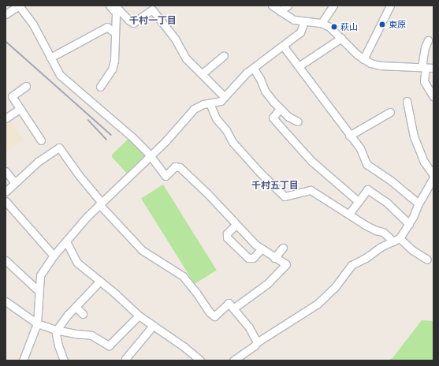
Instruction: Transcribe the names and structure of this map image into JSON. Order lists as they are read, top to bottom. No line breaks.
{"districts":["千村一丁目","千村五丁目"],"places":["東原","萩山"]}
